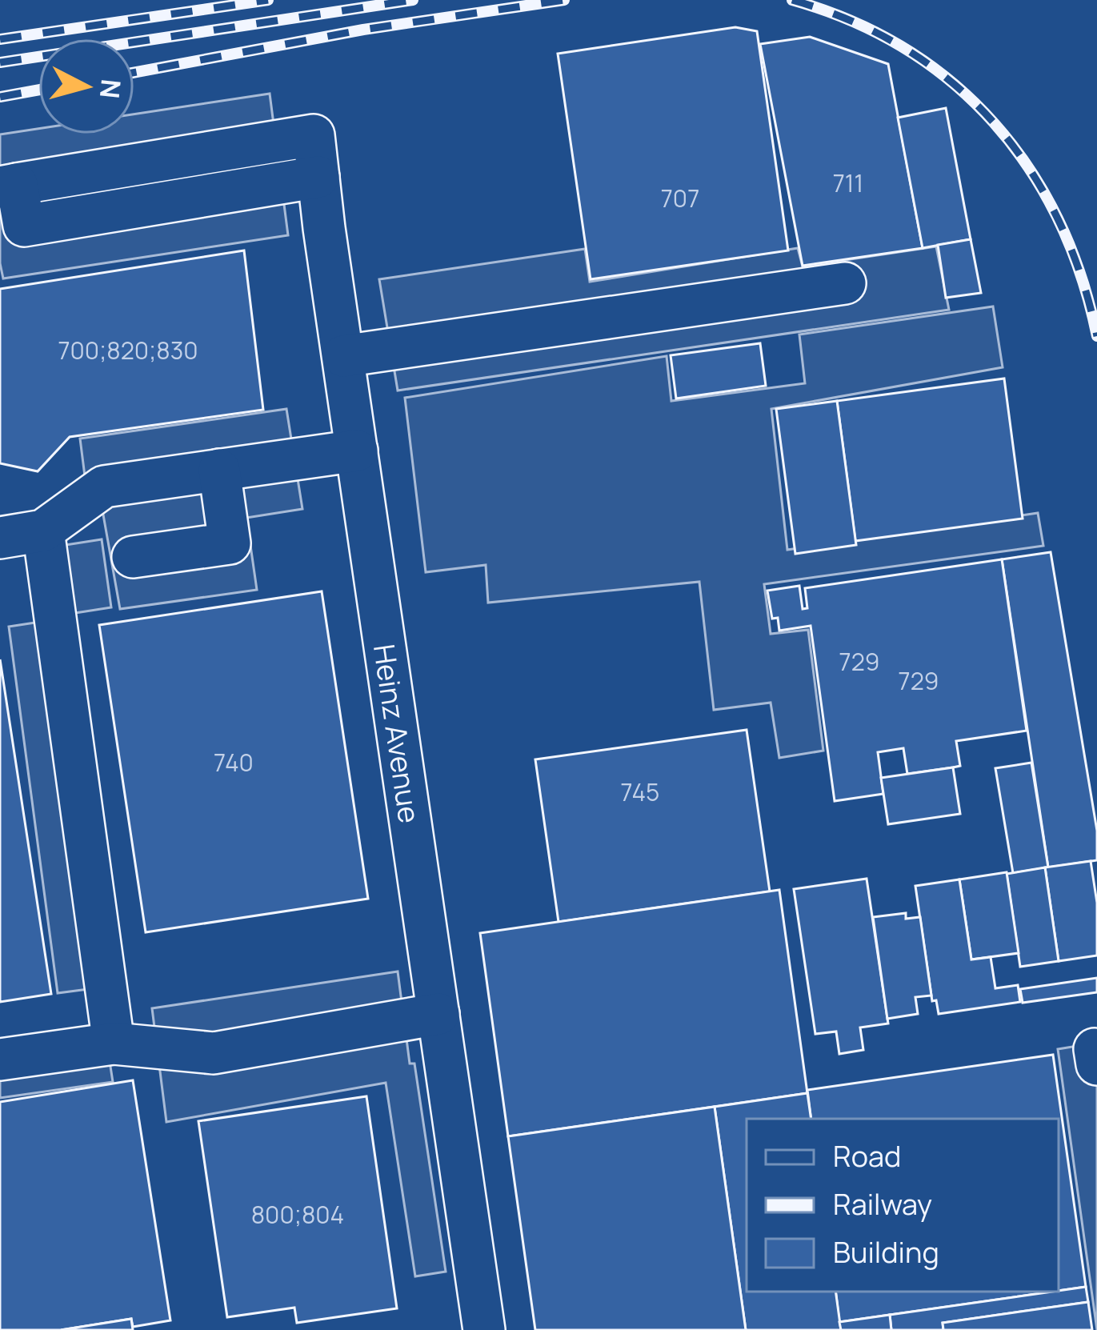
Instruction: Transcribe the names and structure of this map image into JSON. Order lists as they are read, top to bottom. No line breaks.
{"streets":{"street":["Heinz Avenue"]},"house_numbers":["711","707","700;820;830","729","729","740","745","800;804"],"legend":["Road","Railway","Building"],"north":"right"}
